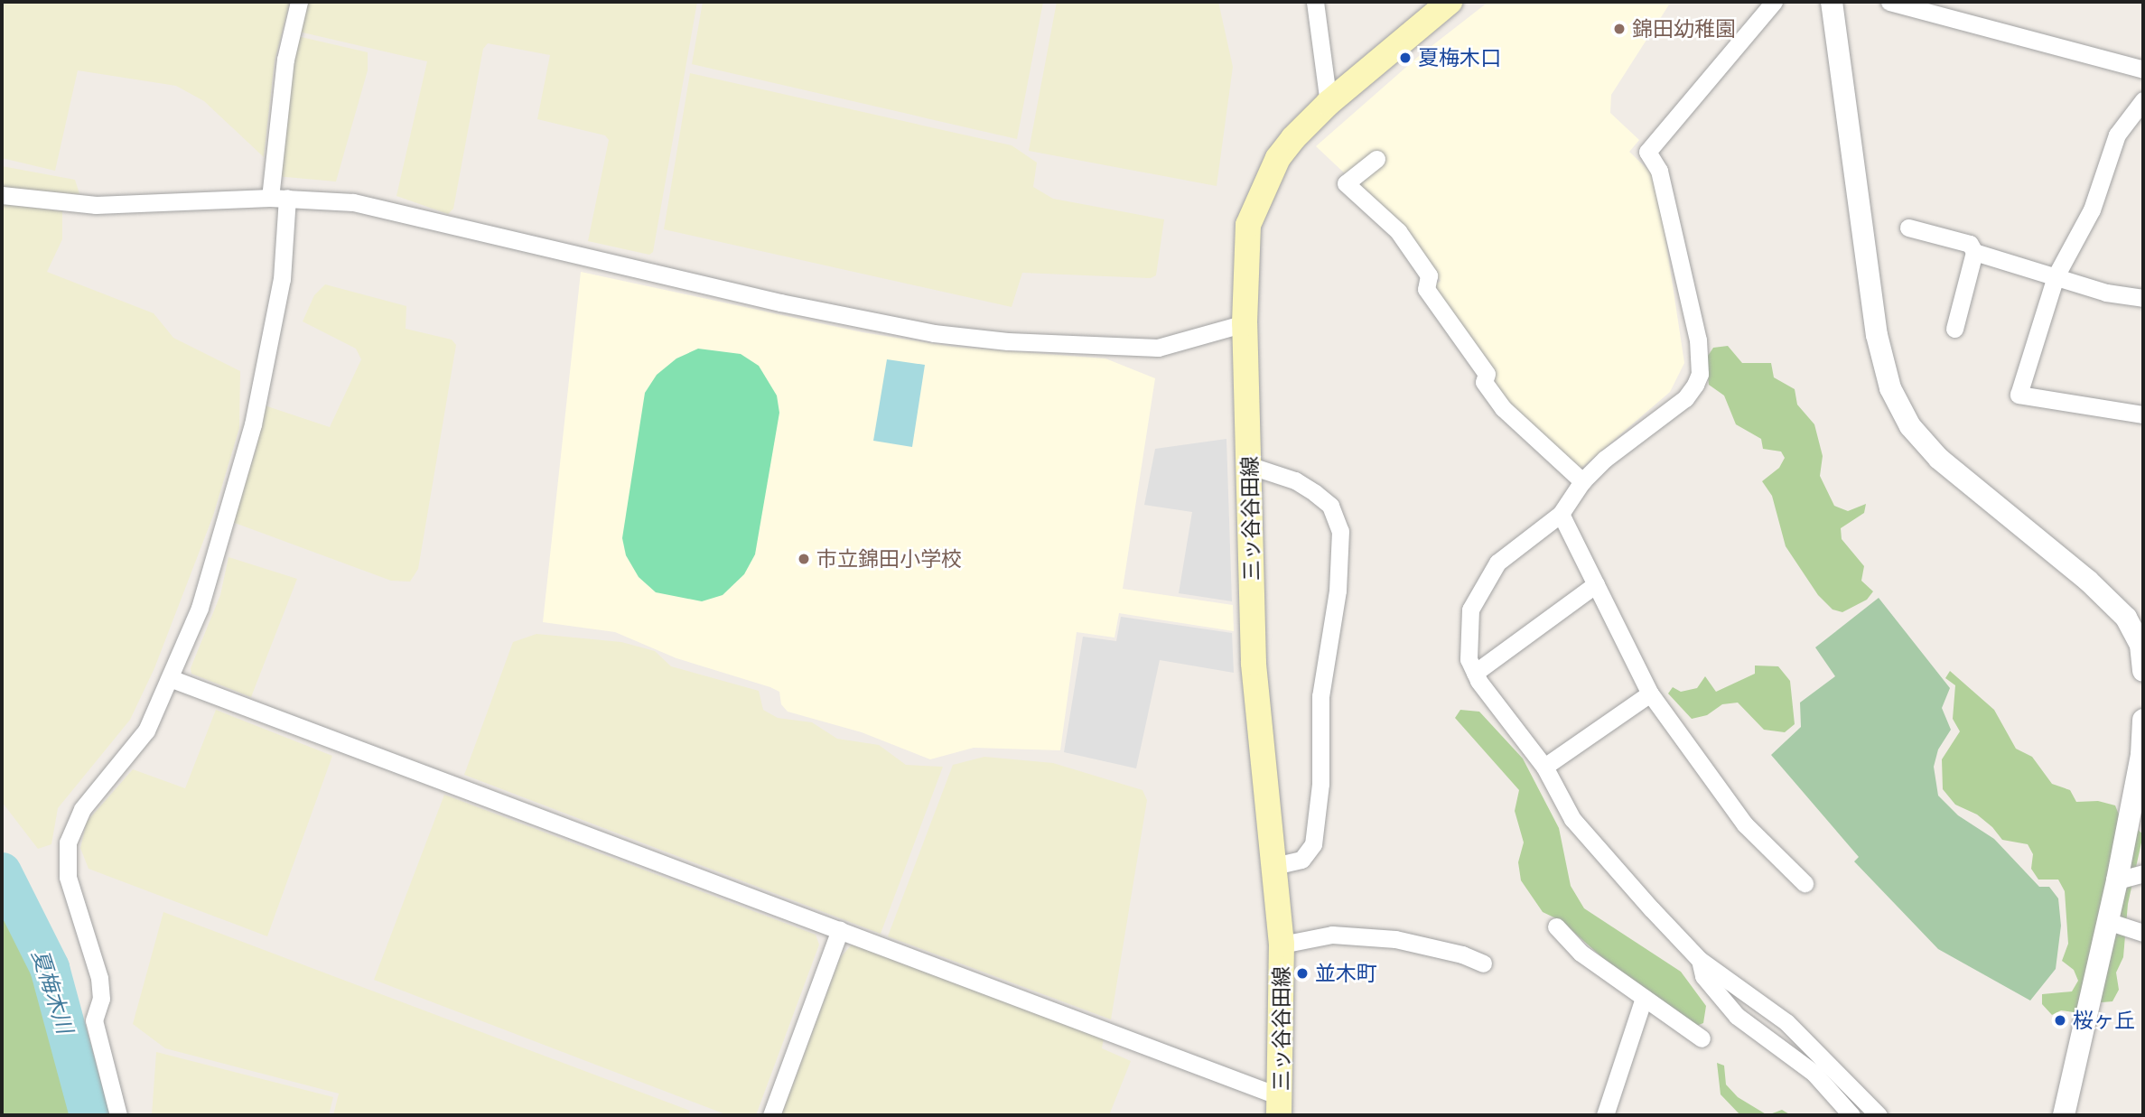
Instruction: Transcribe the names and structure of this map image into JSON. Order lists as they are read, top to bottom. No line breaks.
{"streets":{"main road":["三ッ谷谷田線"]},"water":["夏梅木川"],"places":["錦田幼稚園","夏梅木口","市立錦田小学校","並木町","桜ヶ丘"]}
